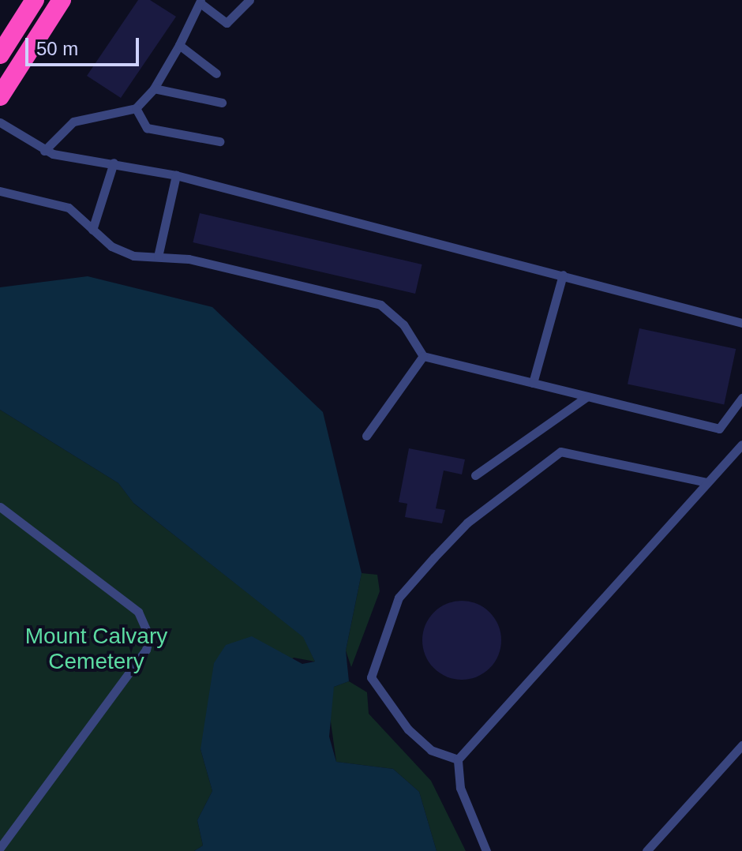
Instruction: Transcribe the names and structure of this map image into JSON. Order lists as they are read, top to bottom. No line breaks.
{"parks":["Mount Calvary Cemetery"],"scale_bar":"50 m"}
